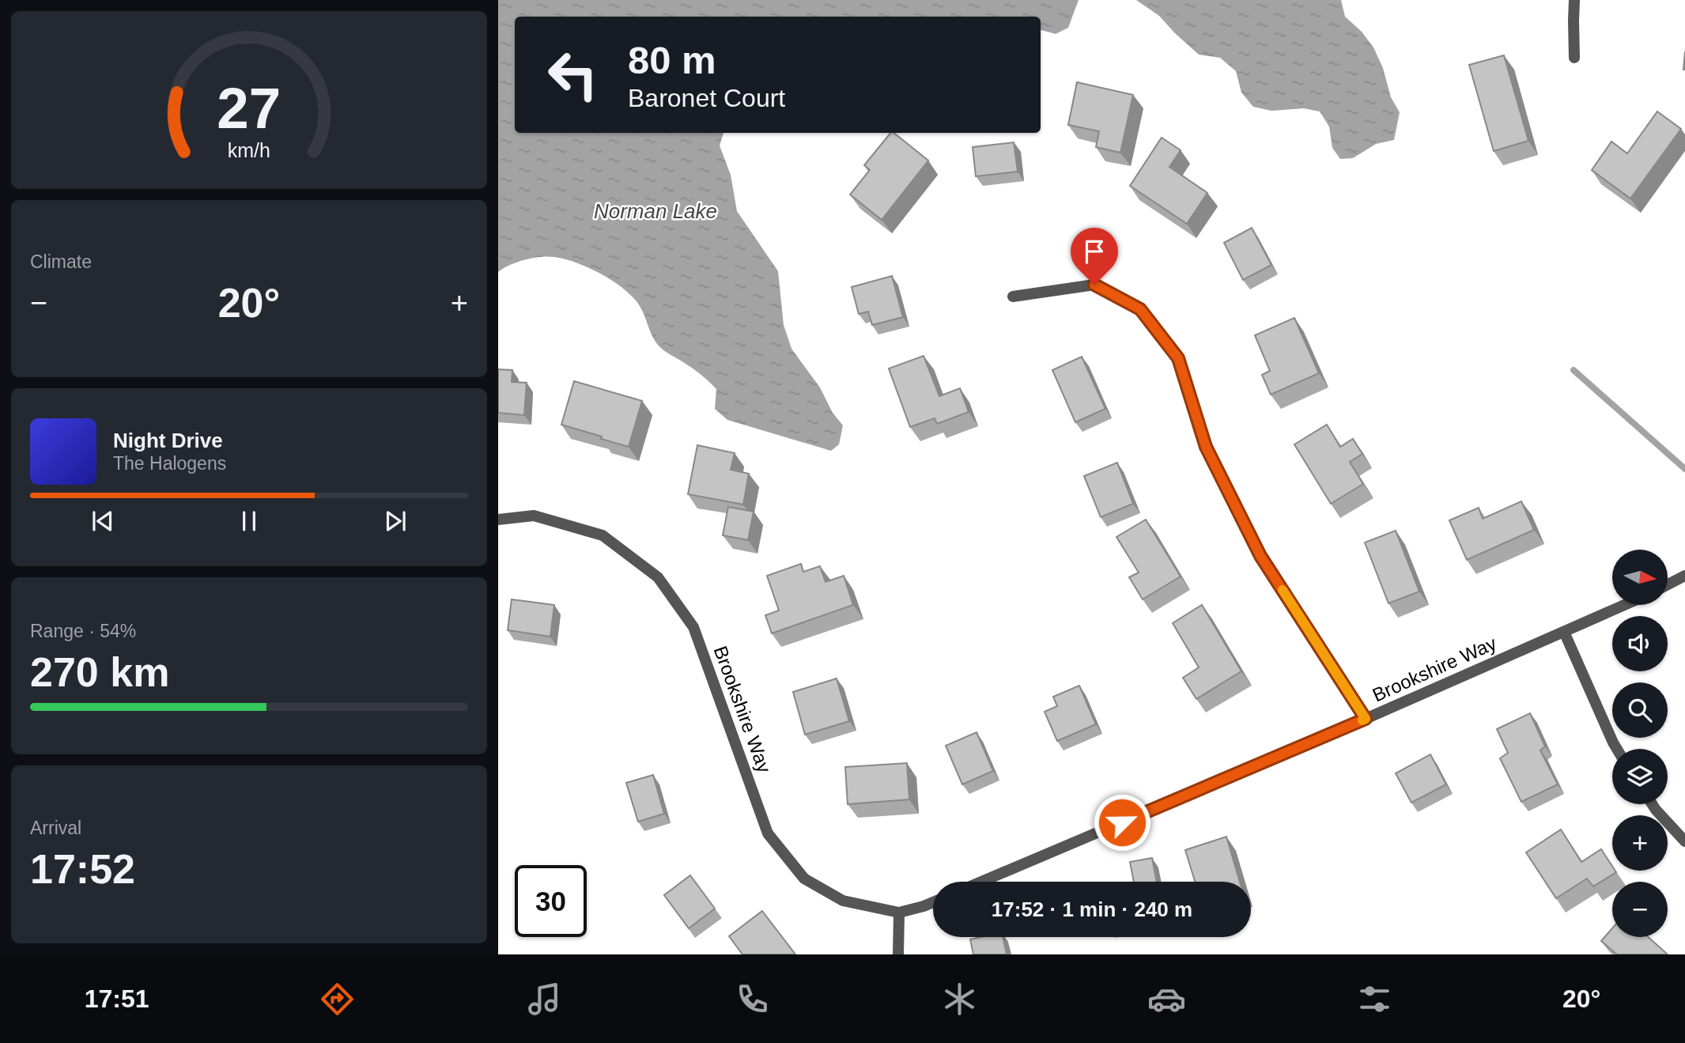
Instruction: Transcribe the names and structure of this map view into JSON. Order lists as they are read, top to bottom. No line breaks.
{"streets":{"street":["Brookshire Way"]},"water":["Norman Lake"],"north":"right","page":{"turn":["80 m","Baronet Court"],"tile":["Climate",["Range · 54%","270 km"],["Arrival","17:52"]],"heat":["−","20°","+"],"song":["Night Drive","The Halogens"],"map_buttons":["+","−"],"limit":"30","trip":"17:52 · 1 min · 240 m","tabs":["17:51","20°"],"gauge":["27","km/h"]}}
